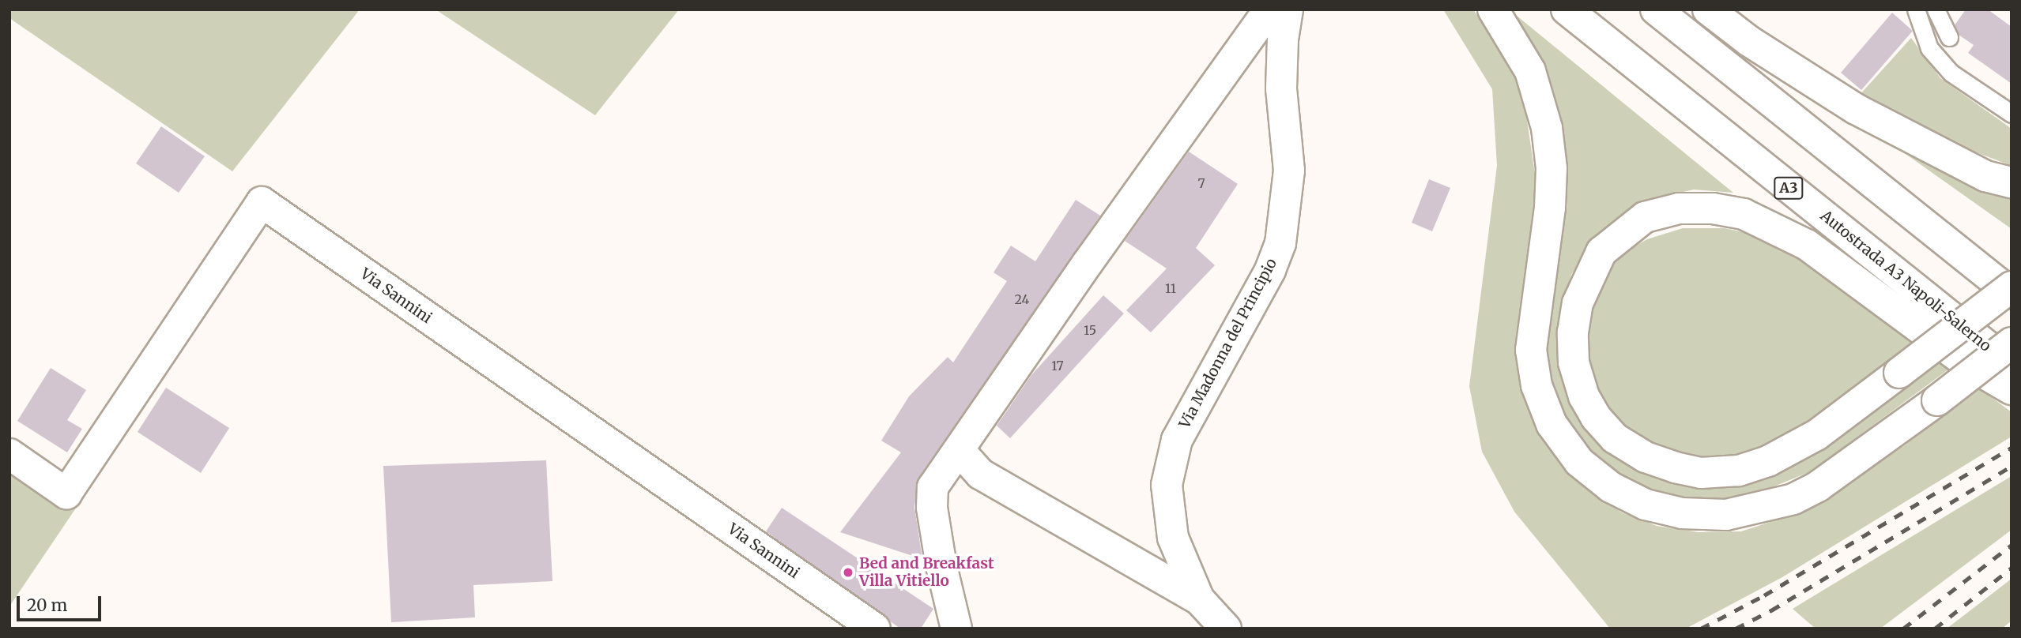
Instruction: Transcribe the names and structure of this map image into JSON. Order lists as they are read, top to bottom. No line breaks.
{"streets":{"main road":["A3","Autostrada A3 Napoli-Salerno","Via Sannini","Via Madonna del Principio"]},"places":["Bed and Breakfast Villa Vitiello"],"house_numbers":["7","11","24","15","17"],"scale_bar":"20 m"}
